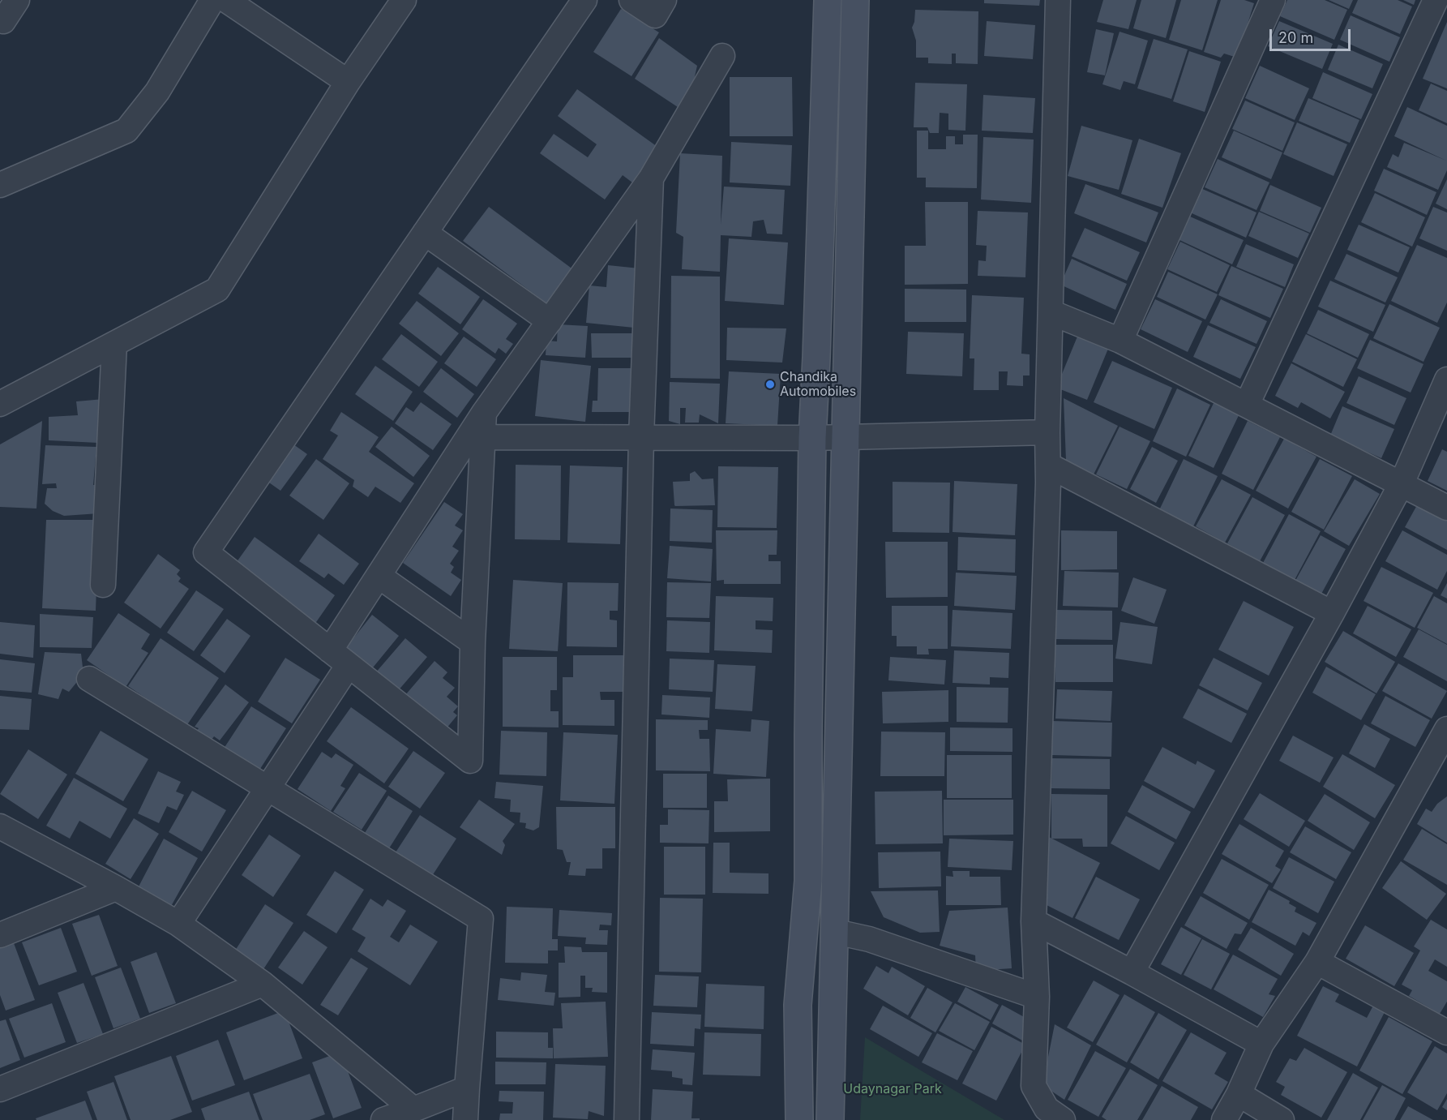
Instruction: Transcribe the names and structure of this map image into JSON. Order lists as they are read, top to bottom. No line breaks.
{"parks":["Udaynagar Park"],"places":["Chandika Automobiles"],"scale_bar":"20 m"}
